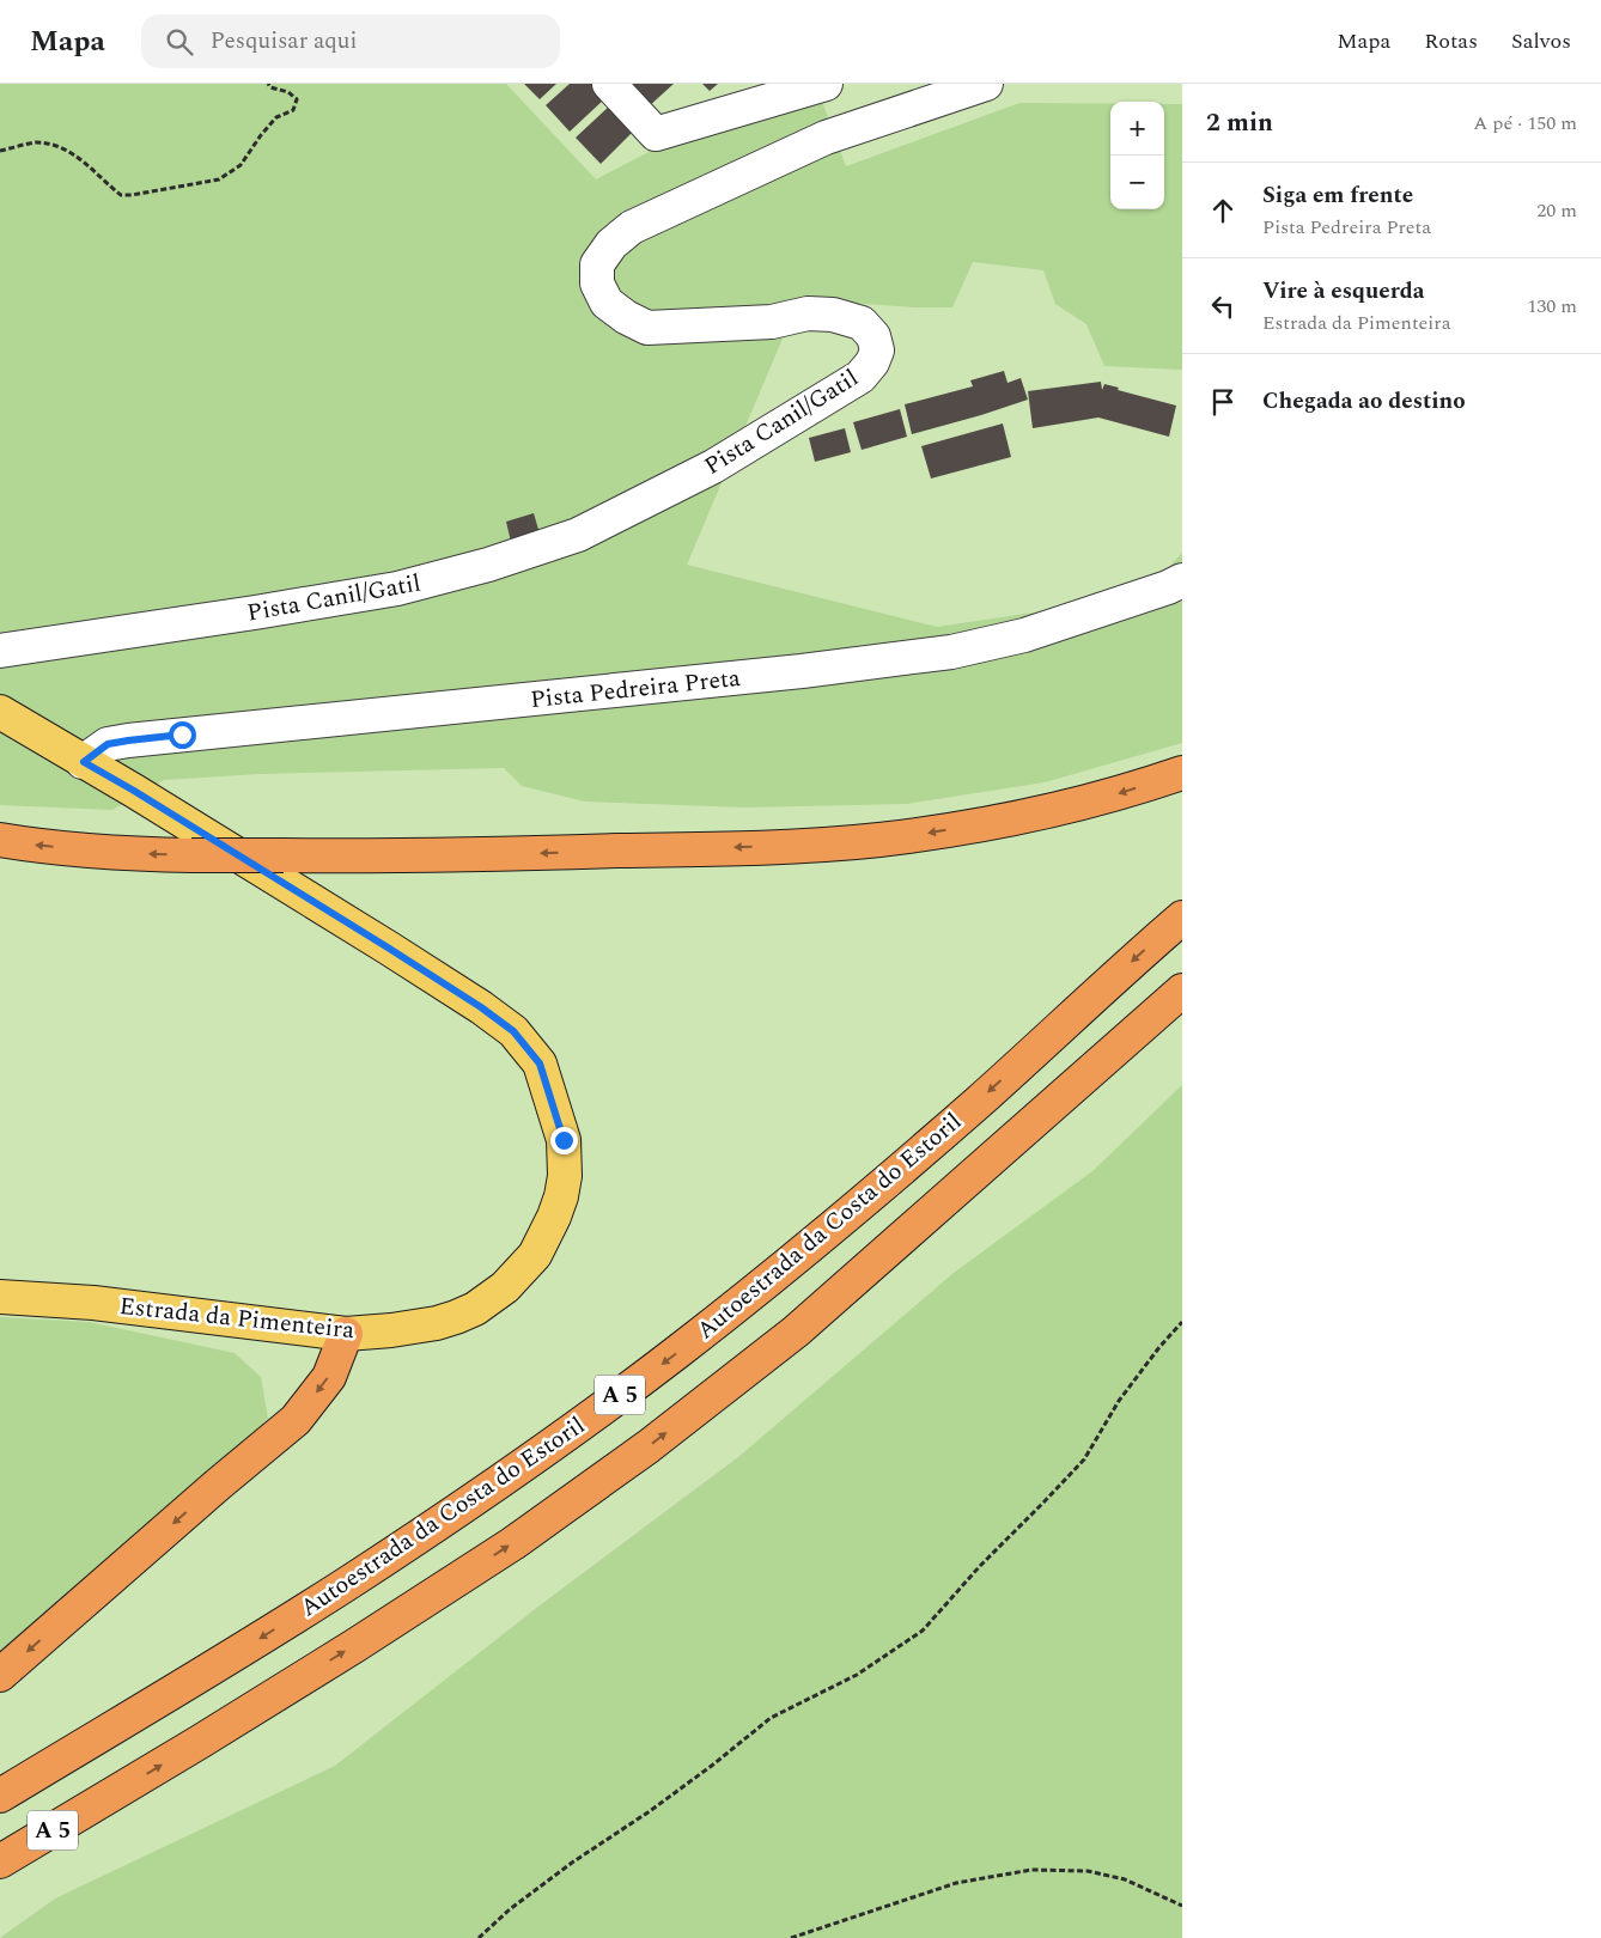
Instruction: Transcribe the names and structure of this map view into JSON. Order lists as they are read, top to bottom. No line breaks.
{"streets":{"highway":["Autoestrada da Costa do Estoril","A 5"],"main road":["Estrada da Pimenteira"],"street":["Pista Canil/Gatil","Pista Pedreira Preta"]},"crossings":[["Pista Pedreira Preta","Estrada da Pimenteira"]],"page":{"header":"Mapa","search":"Pesquisar aqui","nav":["Mapa","Rotas","Salvos"],"heading":["2 min","A pé · 150 m"],"map_buttons":["+","−"],"list":[["Siga em frente","Pista Pedreira Preta","20 m"],["Vire à esquerda","Estrada da Pimenteira","130 m"],"Chegada ao destino"]}}
